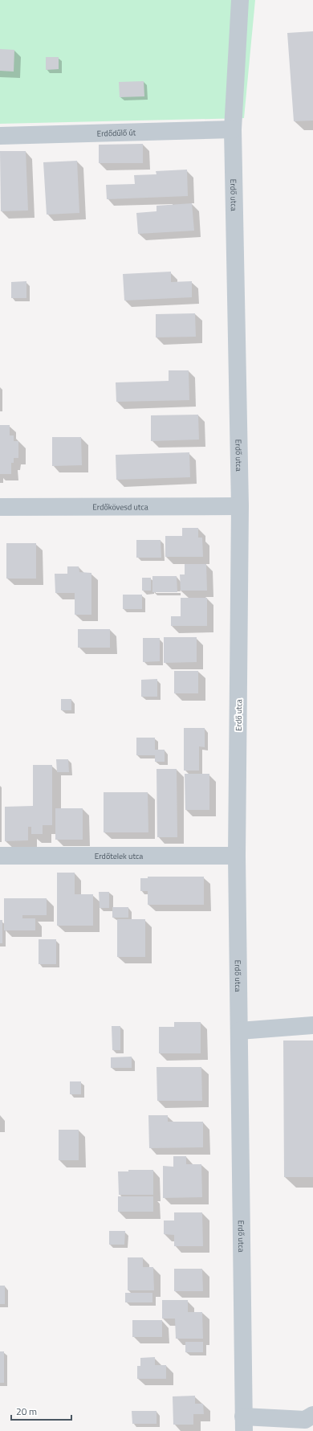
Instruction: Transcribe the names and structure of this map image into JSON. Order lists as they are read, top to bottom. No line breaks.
{"streets":{"street":["Erdődűlő út","Erdő utca","Erdőkövesd utca","Erdőtelek utca"]},"crossings":[["Erdődűlő út","Erdő utca"],["Erdő utca","Erdőkövesd utca"],["Erdő utca","Erdőtelek utca"]],"scale_bar":"20 m"}
